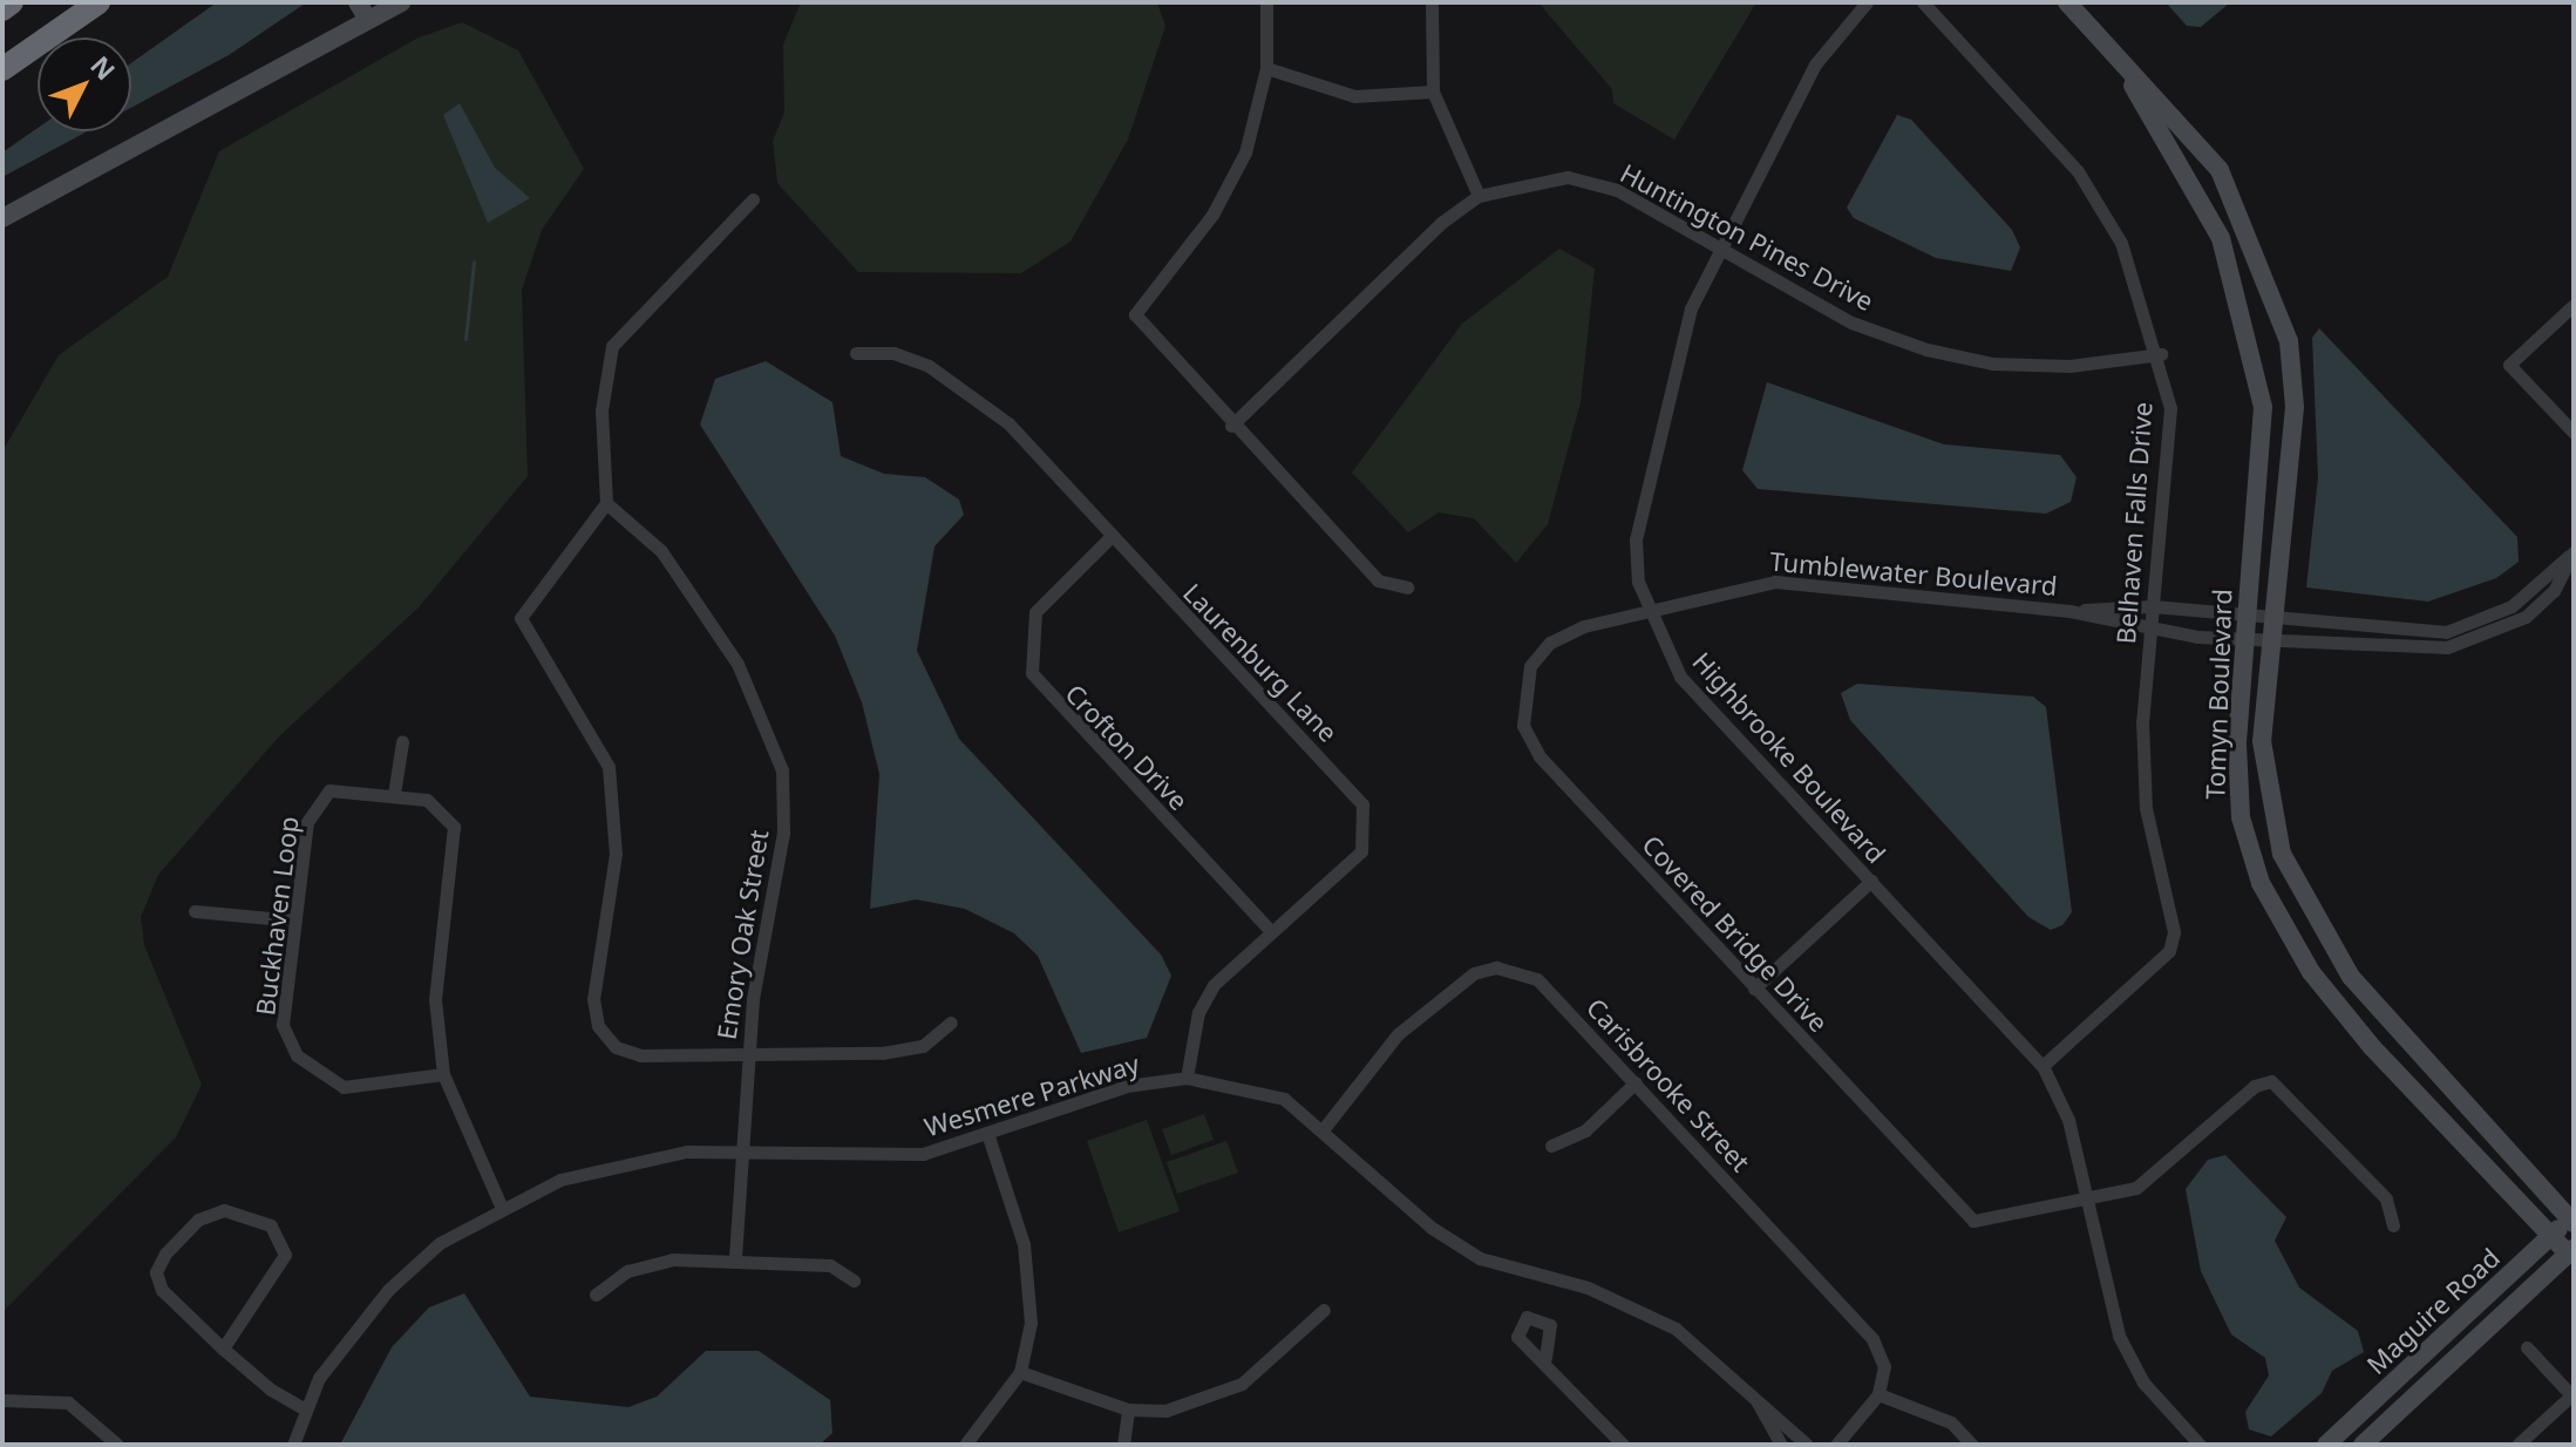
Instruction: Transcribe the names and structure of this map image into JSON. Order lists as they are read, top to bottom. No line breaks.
{"streets":{"street":["Huntington Pines Drive","Belhaven Falls Drive","Tumblewater Boulevard","Laurenburg Lane","Tomyn Boulevard","Crofton Drive","Highbrooke Boulevard","Buckhaven Loop","Covered Bridge Drive","Emory Oak Street","Carisbrooke Street","Wesmere Parkway","Maguire Road"]},"crossings":[["Huntington Pines Drive","Belhaven Falls Drive"],["Huntington Pines Drive","Highbrooke Boulevard"],["Belhaven Falls Drive","Tumblewater Boulevard"],["Belhaven Falls Drive","Highbrooke Boulevard"],["Tumblewater Boulevard","Tomyn Boulevard"],["Tumblewater Boulevard","Highbrooke Boulevard"],["Tumblewater Boulevard","Covered Bridge Drive"],["Laurenburg Lane","Crofton Drive"],["Laurenburg Lane","Wesmere Parkway"],["Tomyn Boulevard","Maguire Road"],["Highbrooke Boulevard","Covered Bridge Drive"],["Buckhaven Loop","Wesmere Parkway"],["Emory Oak Street","Wesmere Parkway"],["Carisbrooke Street","Wesmere Parkway"]],"north":"top right"}
